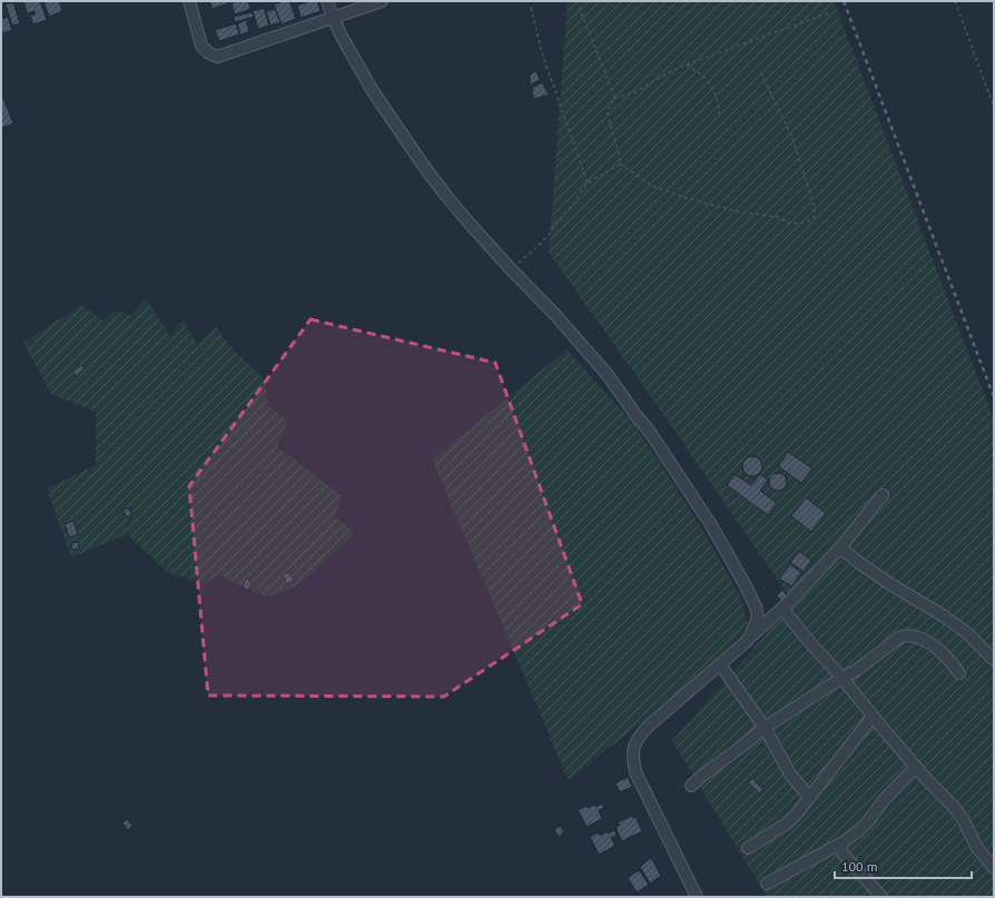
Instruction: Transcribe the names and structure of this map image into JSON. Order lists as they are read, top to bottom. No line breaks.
{"scale_bar":"100 m"}
